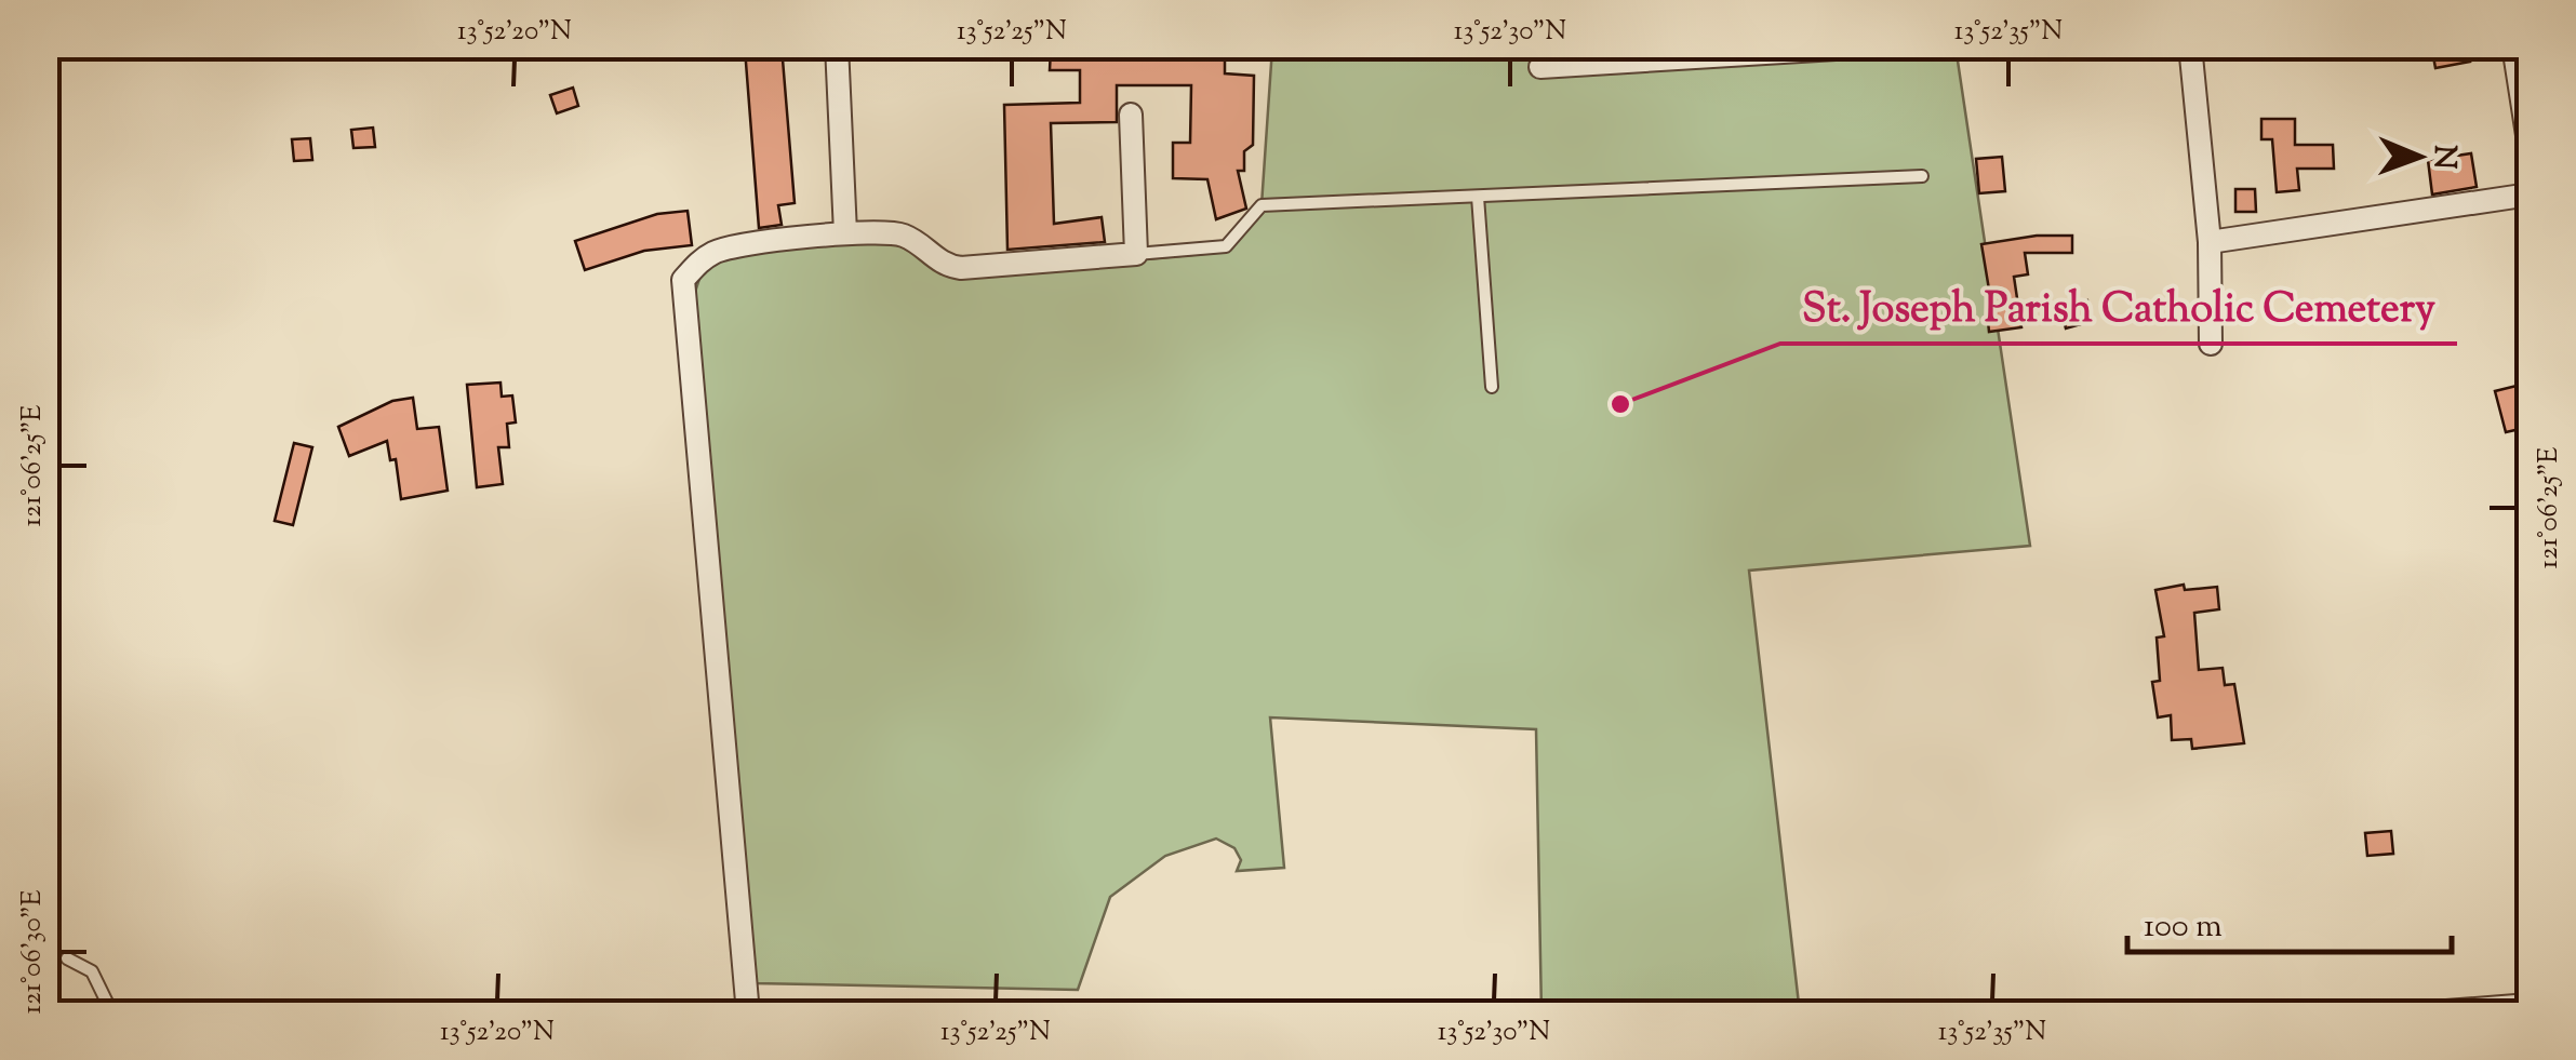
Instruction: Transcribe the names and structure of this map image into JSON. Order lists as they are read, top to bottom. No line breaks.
{"places":["St. Joseph Parish Catholic Cemetery"],"scale_bar":"100 m","north":"right","coordinates":["13°52'20\"N","13°52'25\"N","13°52'30\"N","13°52'35\"N","121°06'25\"E","121°06'30\"E"]}
